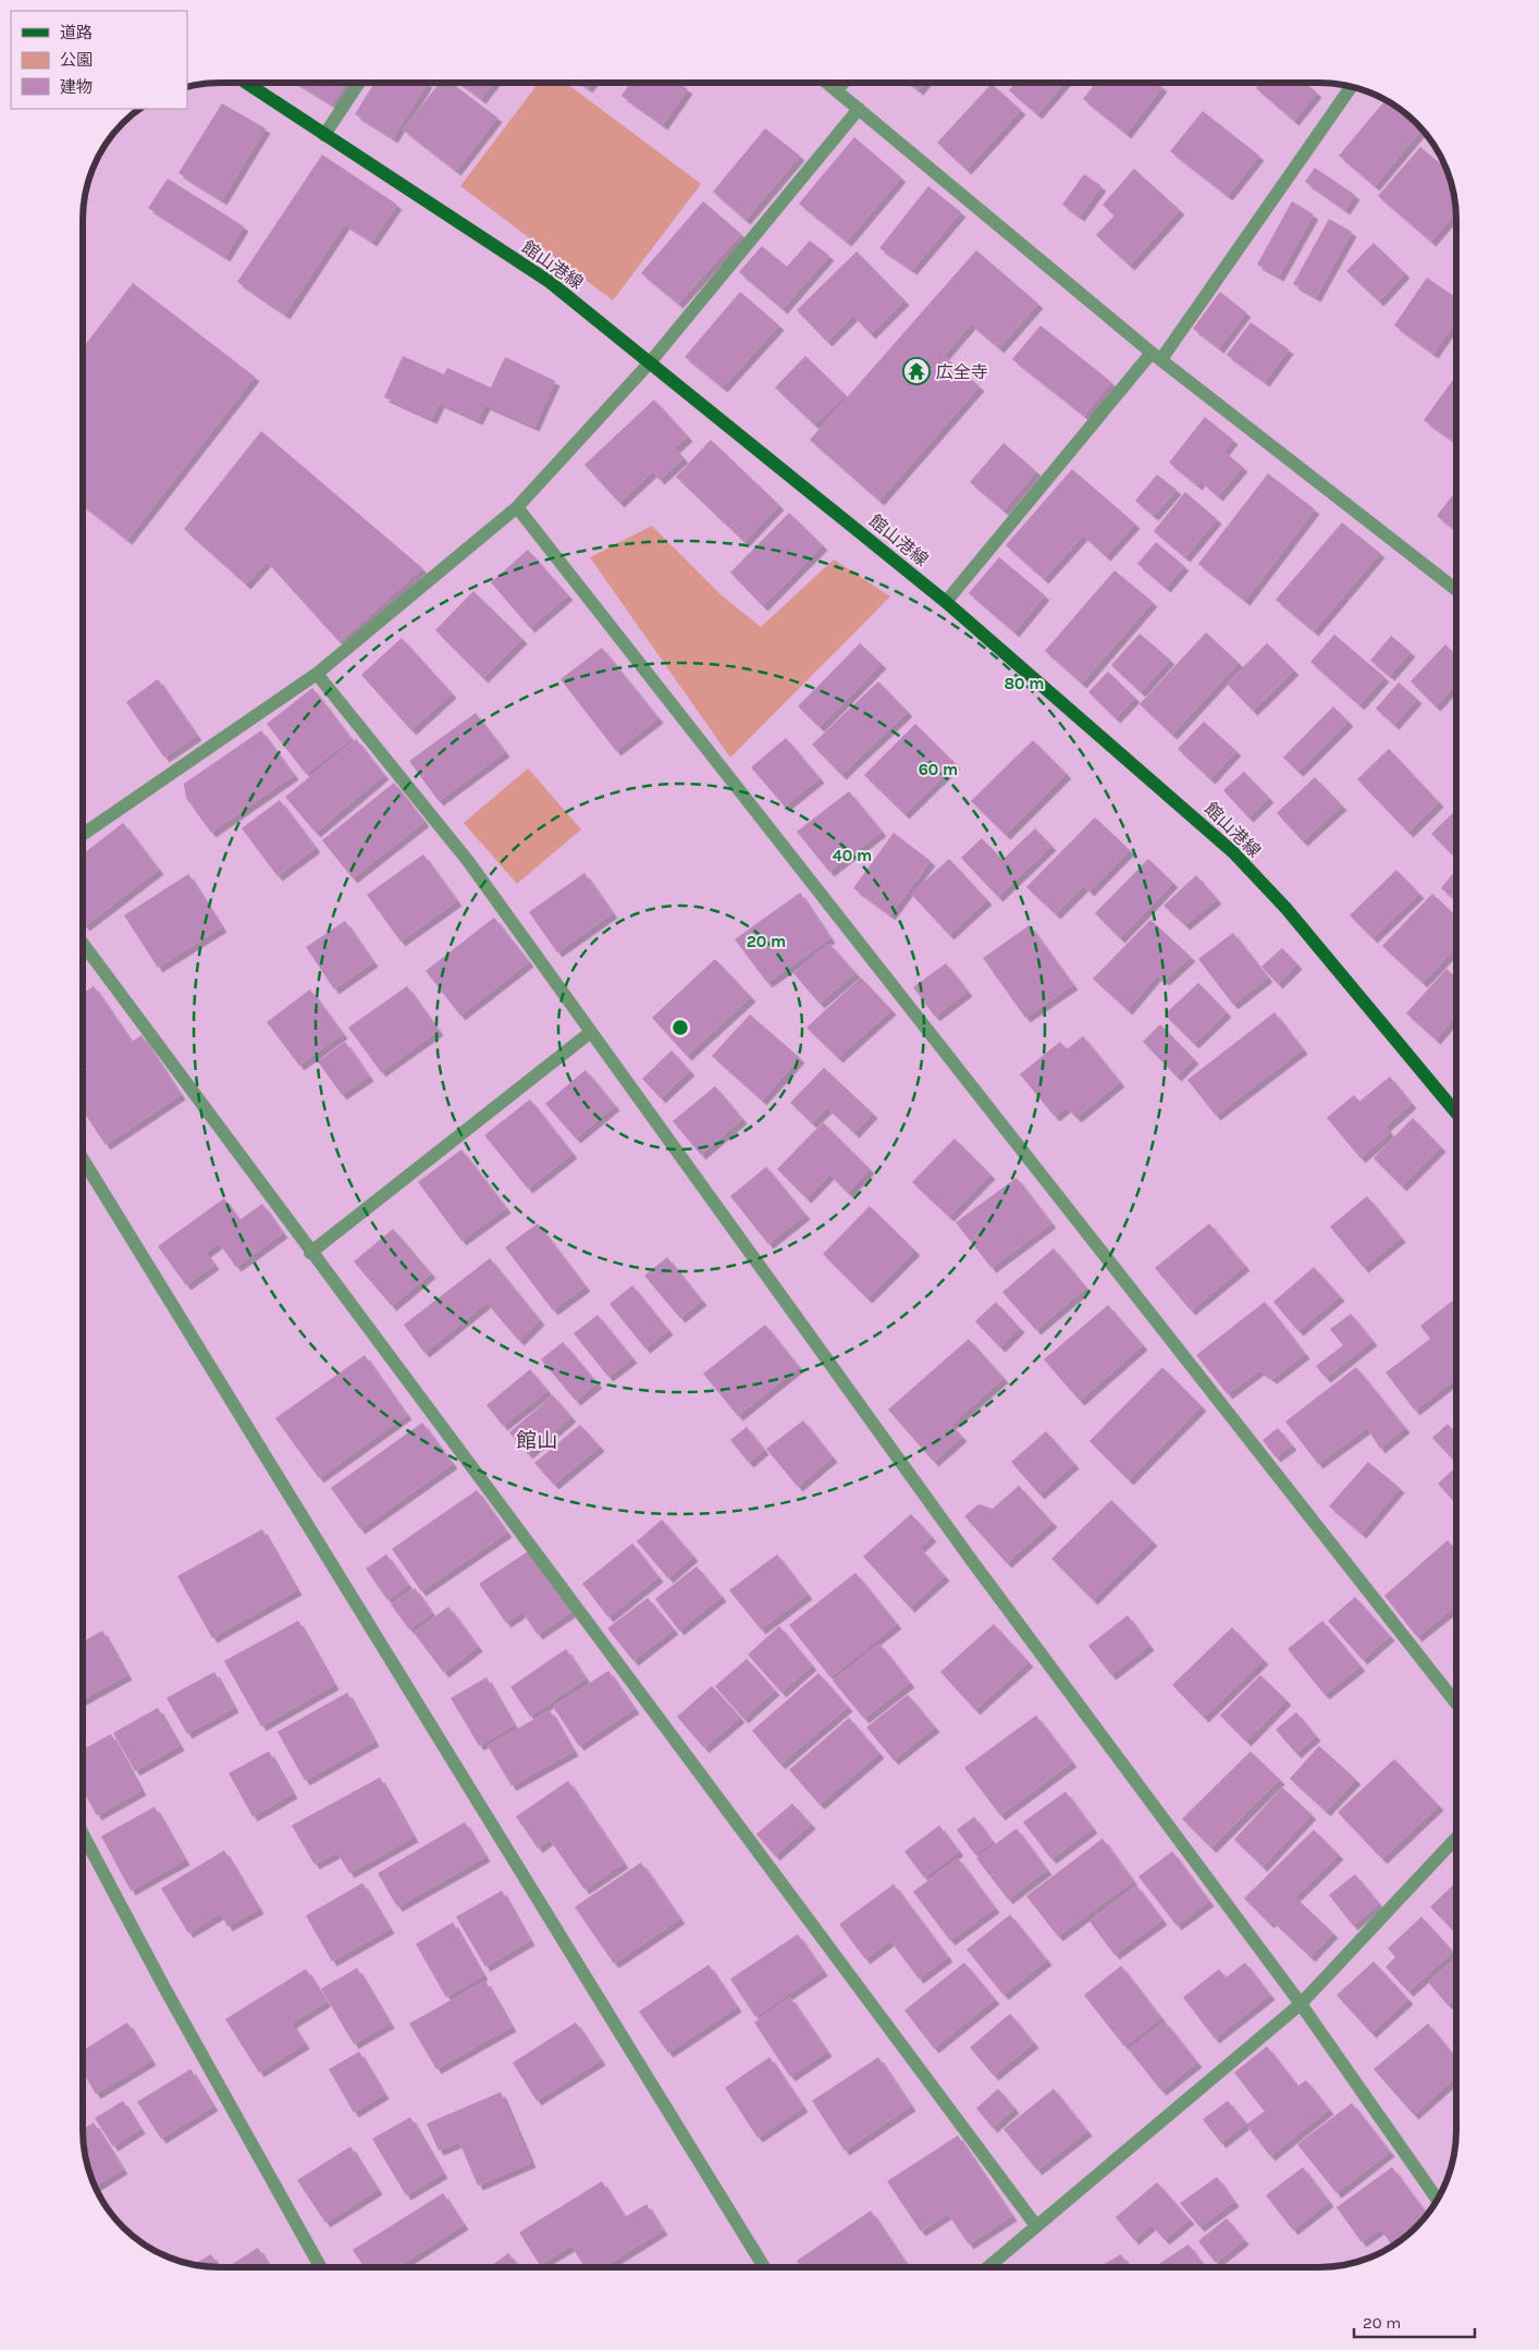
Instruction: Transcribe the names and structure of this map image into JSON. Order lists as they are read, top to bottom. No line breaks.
{"streets":{"main road":["館山港線"]},"districts":["館山"],"places":{"temple":["広全寺"]},"legend":["道路","公園","建物"],"scale_bar":"20 m","rings":["80 m","60 m","40 m","20 m"]}
